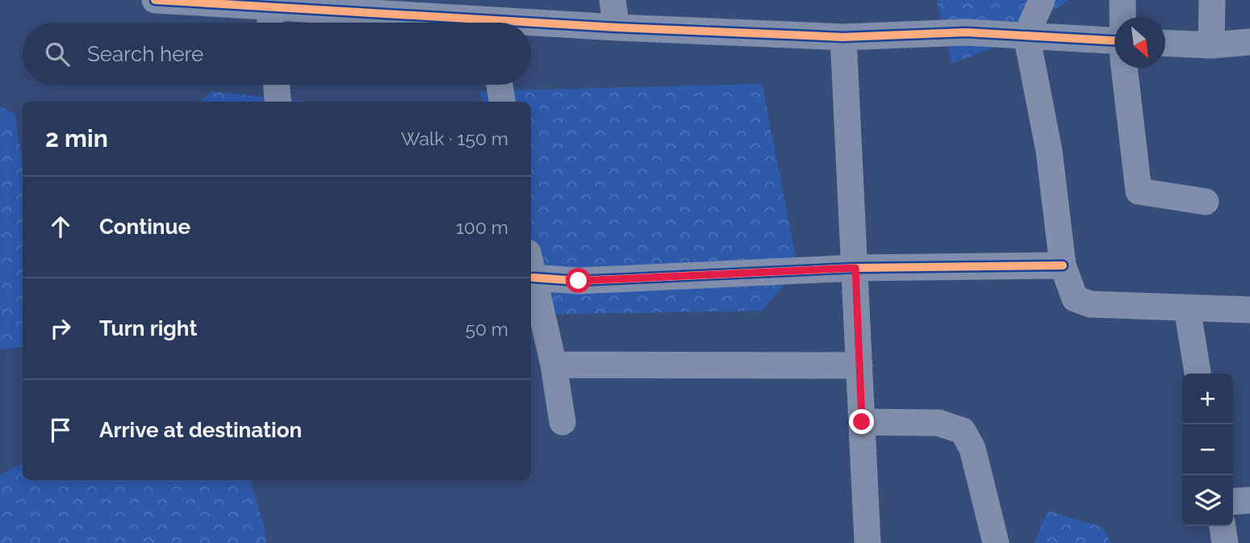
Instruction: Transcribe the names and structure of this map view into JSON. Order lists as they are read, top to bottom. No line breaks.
{"north":"bottom right","page":{"search":"Search here","heading":["2 min","Walk · 150 m"],"list":[["Continue","100 m"],["Turn right","50 m"],"Arrive at destination"],"map_buttons":["+","−"]}}
